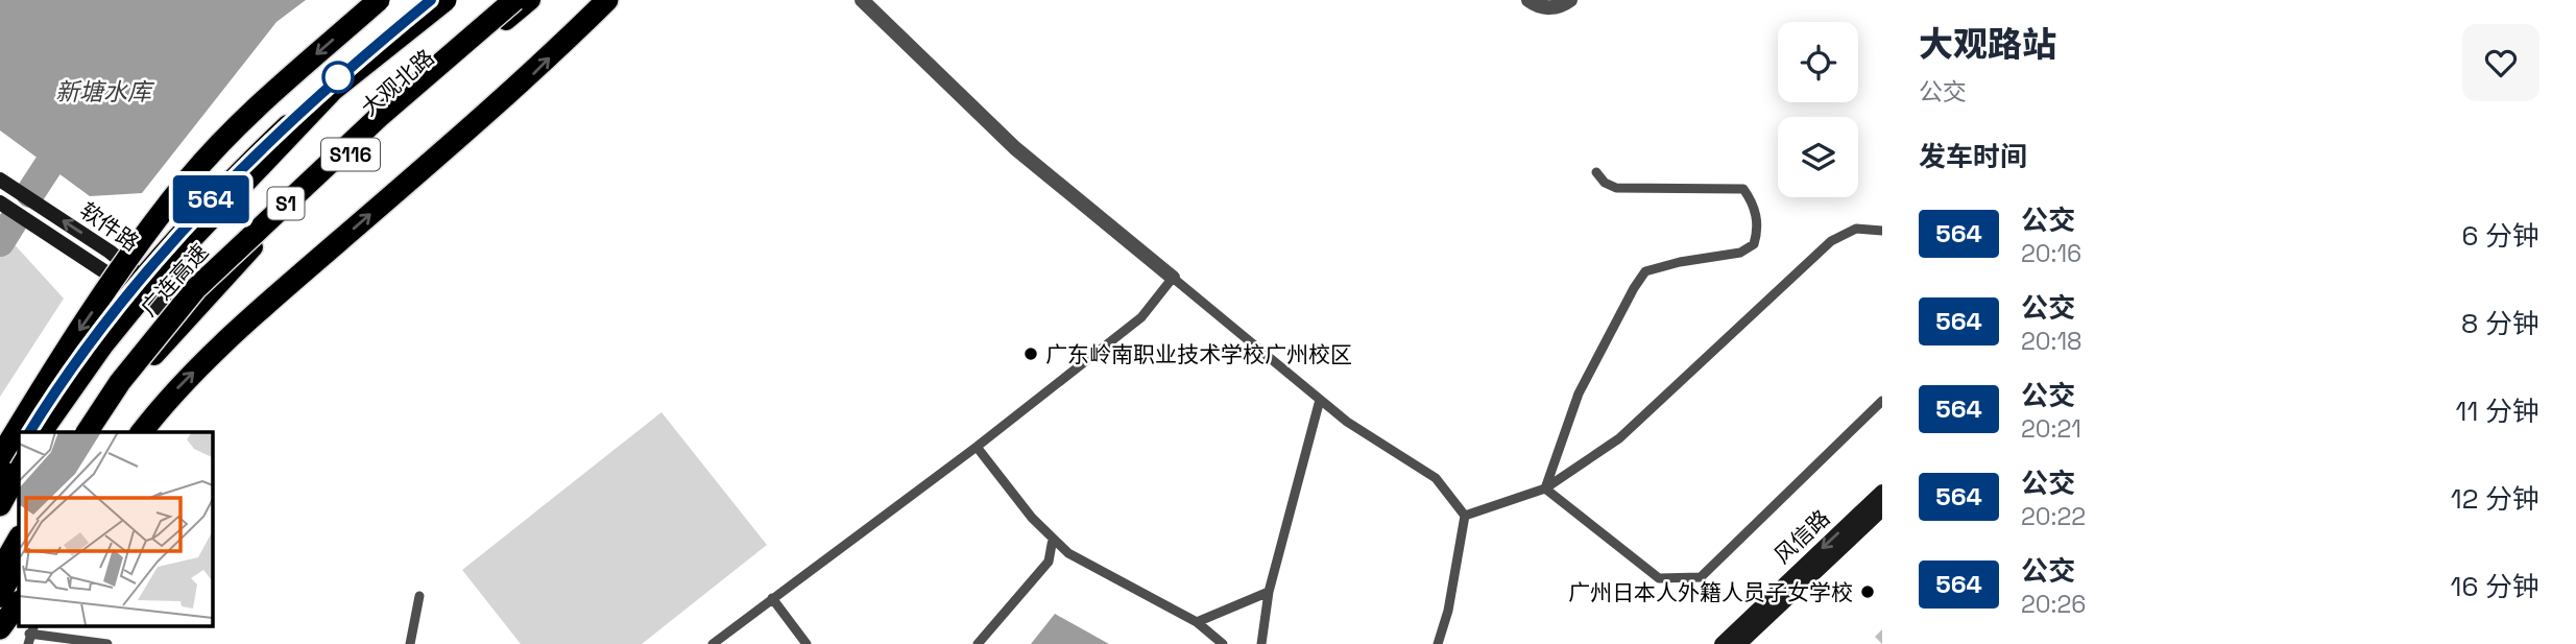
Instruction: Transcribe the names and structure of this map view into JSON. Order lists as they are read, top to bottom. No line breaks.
{"streets":{"highway":["S1","广连高速"],"main road":["大观北路","S116"],"street":["软件路","风信路"]},"crossings":[["大观北路","软件路"]],"water":["新塘水库"],"places":["广东岭南职业技术学校广州校区","广州日本人外籍人员子女学校"],"lines":["bus line 564"],"page":{"on_map":"564","heading":[["大观路站","公交"],"发车时间"],"list":[{"mark":"564","name":"公交","note":"20:16","value":"6 分钟"},{"mark":"564","name":"公交","note":"20:18","value":"8 分钟"},{"mark":"564","name":"公交","note":"20:21","value":"11 分钟"},{"mark":"564","name":"公交","note":"20:22","value":"12 分钟"},{"mark":"564","name":"公交","note":"20:26","value":"16 分钟"}]}}
